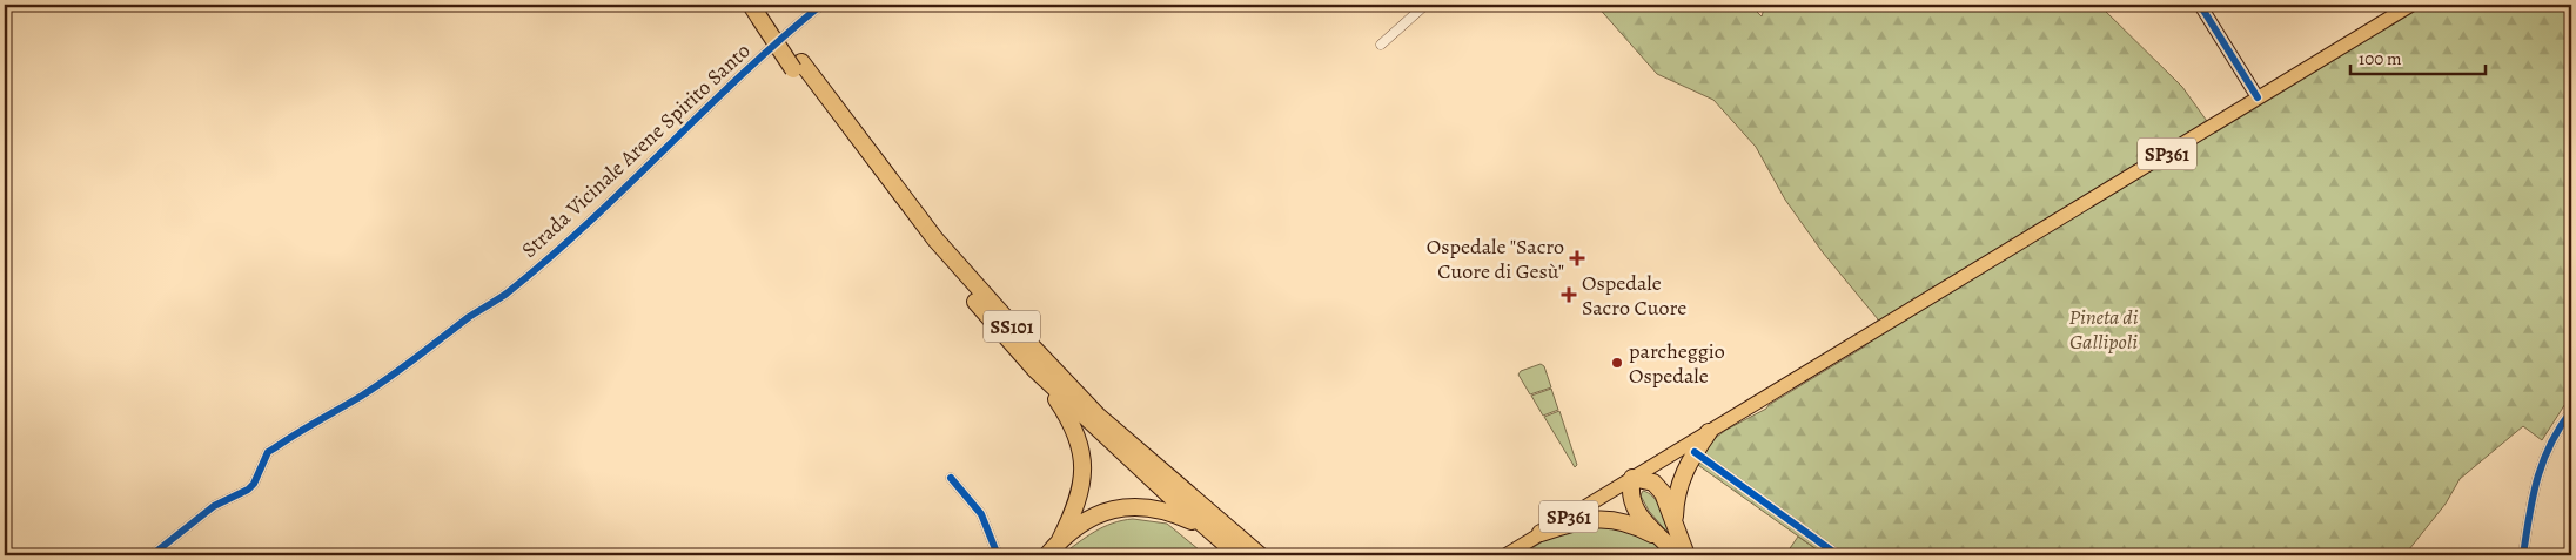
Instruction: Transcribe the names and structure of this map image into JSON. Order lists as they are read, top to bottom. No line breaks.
{"streets":{"highway":["SS101"],"main road":["SP361"],"street":["Strada Vicinale Arene Spirito Santo"]},"parks":["Pineta di Gallipoli"],"places":{"health":["Ospedale \"Sacro Cuore di Gesù\"","Ospedale Sacro Cuore"],"other":["parcheggio Ospedale"]},"scale_bar":"100 m"}
